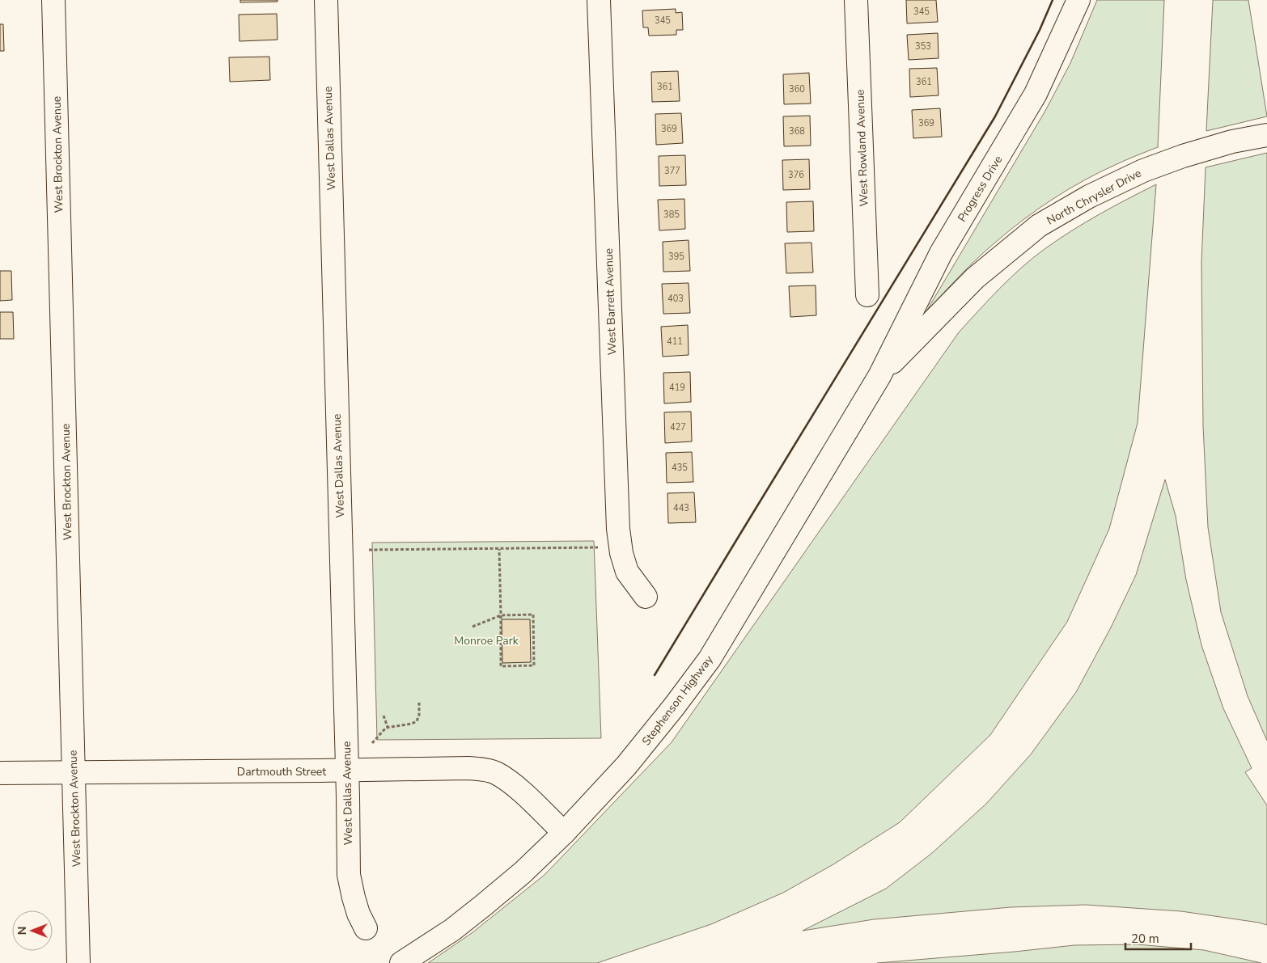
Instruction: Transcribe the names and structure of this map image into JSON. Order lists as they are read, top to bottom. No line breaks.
{"streets":{"street":["West Dallas Avenue","West Rowland Avenue","West Brockton Avenue","Progress Drive","North Chrysler Drive","West Barrett Avenue","Stephenson Highway","Dartmouth Street"]},"crossings":[["West Dallas Avenue","Dartmouth Street"],["West Brockton Avenue","Dartmouth Street"],["Progress Drive","North Chrysler Drive"],["Progress Drive","Stephenson Highway"],["North Chrysler Drive","Stephenson Highway"],["Stephenson Highway","Dartmouth Street"]],"parks":["Monroe Park"],"house_numbers":["345","345","353","361","361","360","369","369","368","377","376","385","395","403","411","419","427","435","443"],"scale_bar":"20 m","north":"left"}
